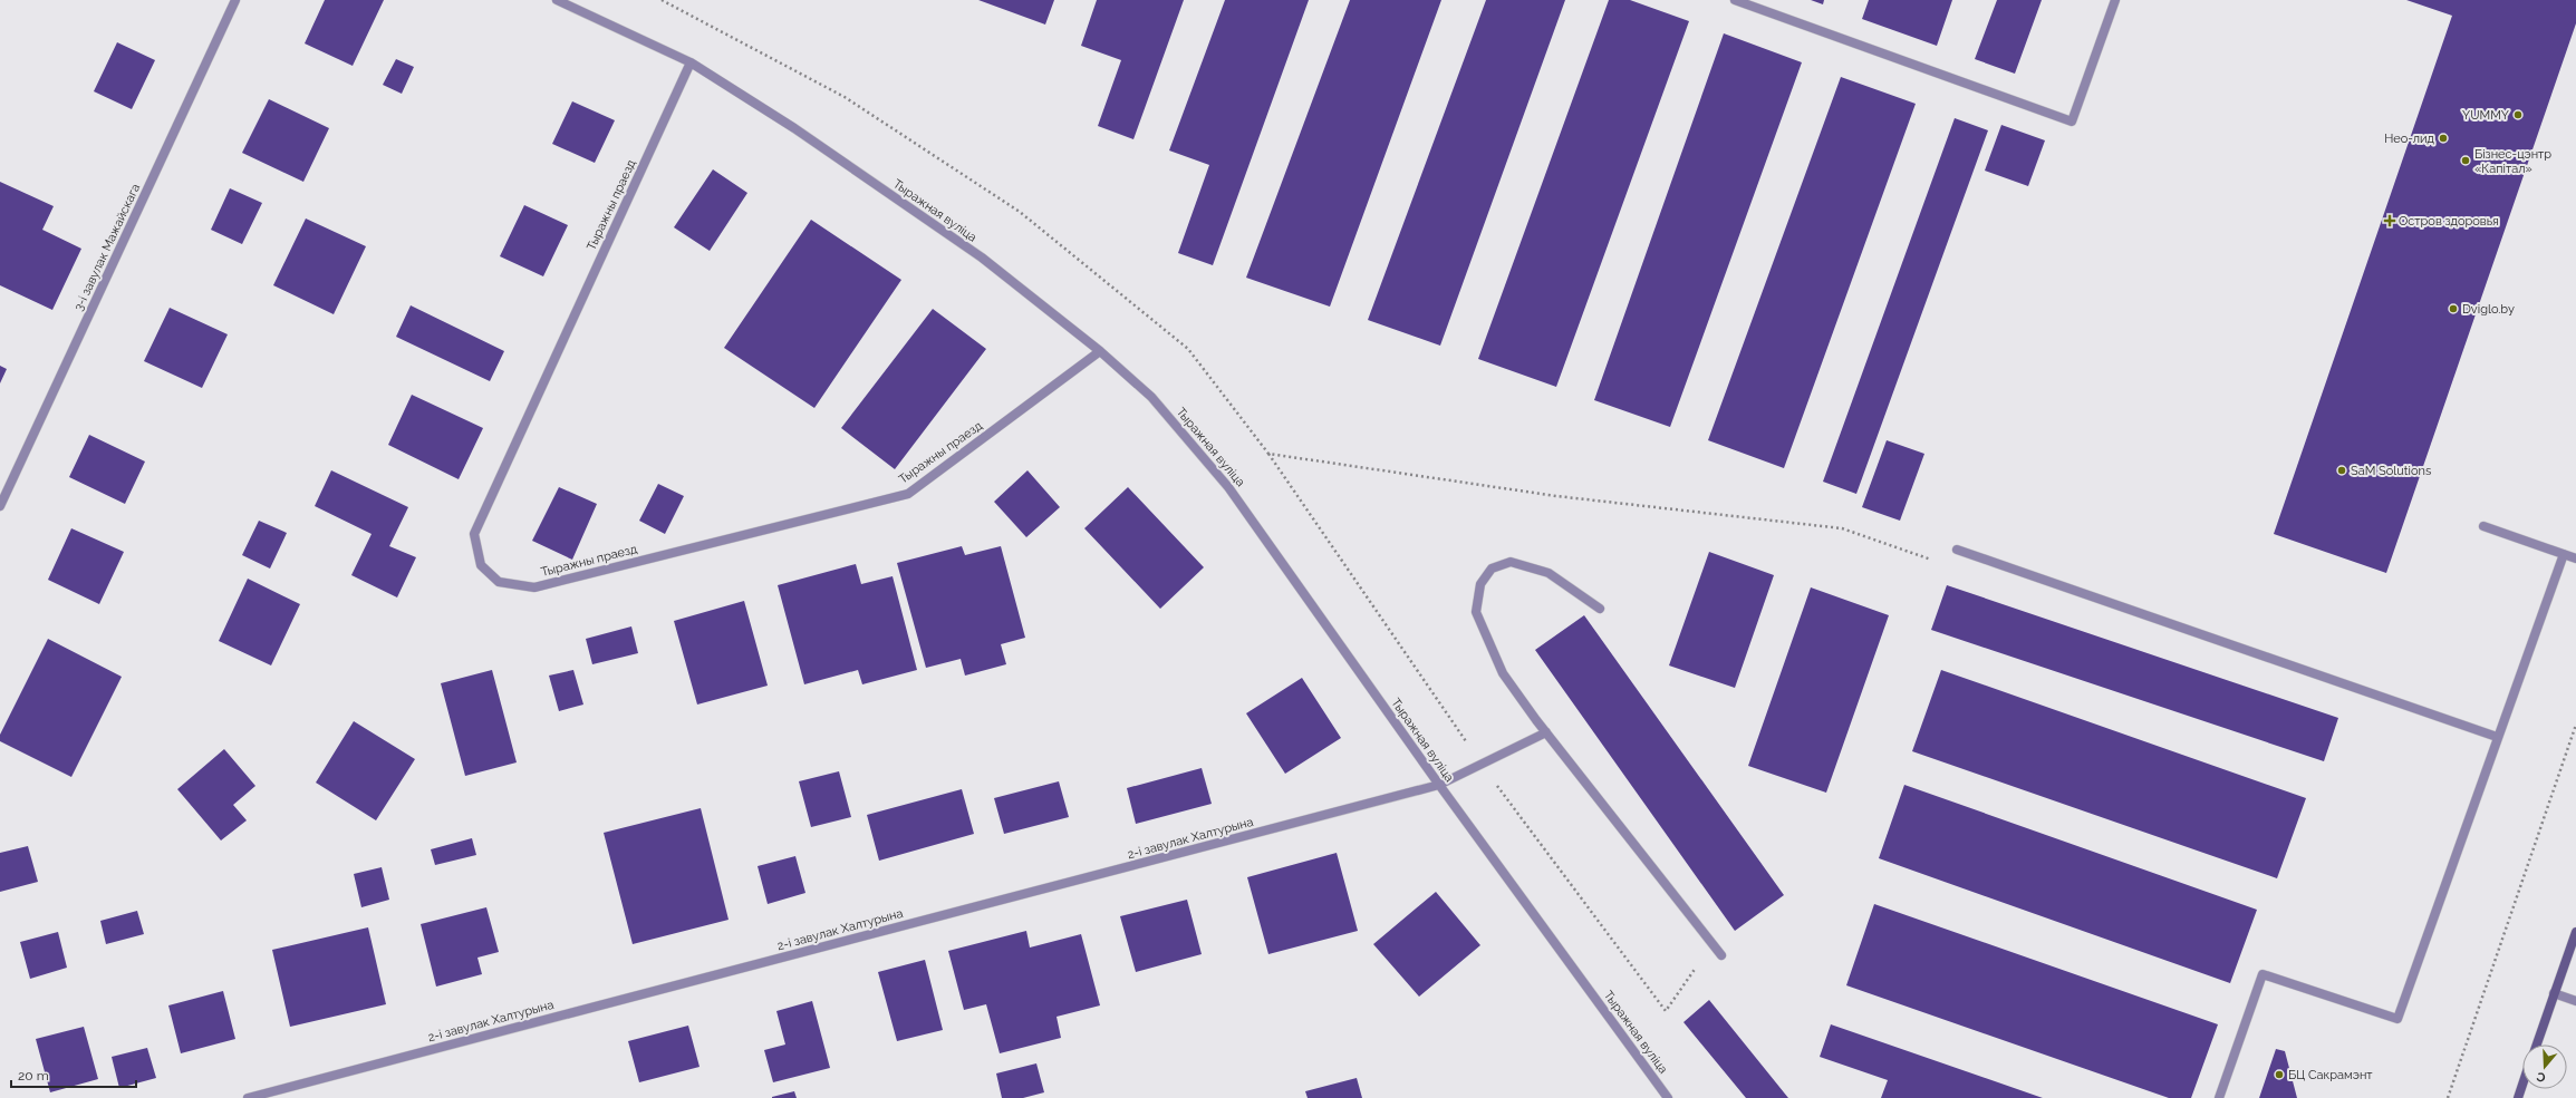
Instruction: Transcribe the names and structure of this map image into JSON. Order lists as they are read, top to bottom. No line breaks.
{"streets":{"street":["Тыражны праезд","Тыражная вуліца","3-і завулак Мажайскага","2-і завулак Халтурына"]},"crossings":[["Тыражны праезд","Тыражная вуліца"],["Тыражная вуліца","2-і завулак Халтурына"]],"places":{"other":["YUMMY","Нео-лид","Бізнес-цэнтр «Капітал»","Dviglo.by","SaM Solutions","БЦ Сакрамэнт"],"health":["Остров здоровья"]},"scale_bar":"20 m","north":"bottom"}
